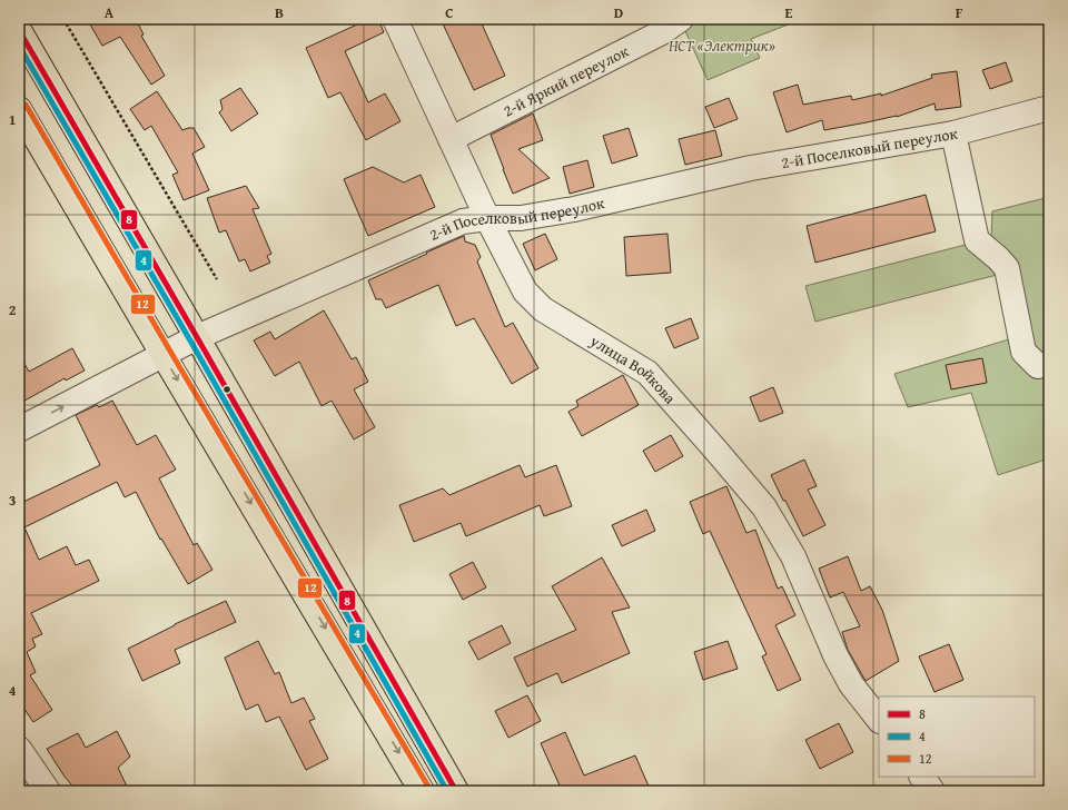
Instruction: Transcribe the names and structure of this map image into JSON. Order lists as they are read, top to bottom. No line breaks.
{"streets":{"street":["2-й Яркий переулок","2-й Поселковый переулок","улица Войкова"]},"crossings":[["2-й Яркий переулок","улица Войкова"],["2-й Поселковый переулок","улица Войкова"]],"parks":["НСТ «Электрик»"],"lines":["transit line 8","transit line 4","transit line 12"],"legend":["8","4","12"],"grid":{"columns":["A","B","C","D","E","F"],"rows":["1","2","3","4"]}}
